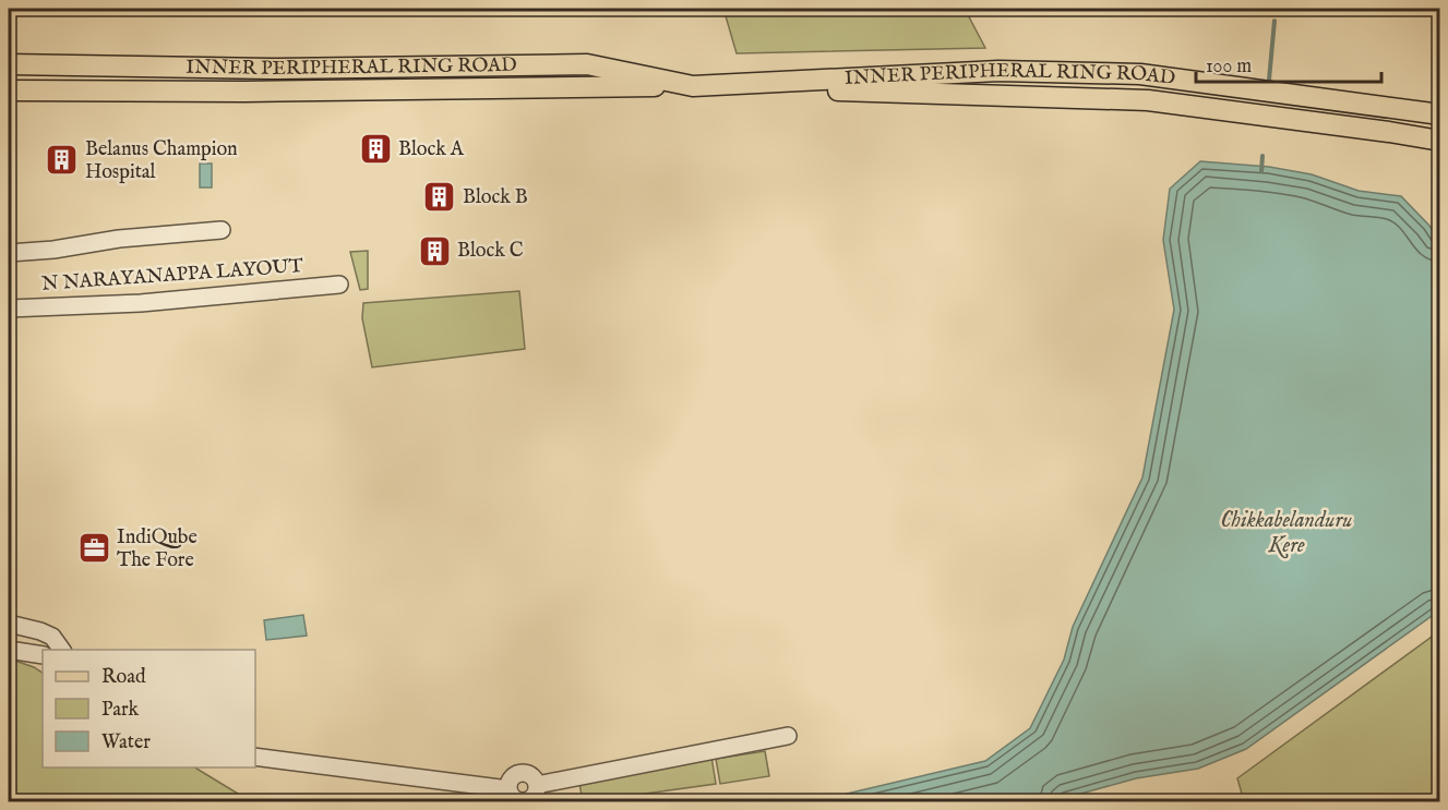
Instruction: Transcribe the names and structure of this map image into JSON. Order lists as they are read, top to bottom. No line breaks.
{"streets":{"main road":["INNER PERIPHERAL RING ROAD"],"street":["N NARAYANAPPA LAYOUT"]},"water":["Chikkabelanduru Kere"],"places":{"building":["Block A","Belanus Champion Hospital","Block B","Block C"],"office":["IndiQube The Fore"]},"legend":["Road","Park","Water"],"scale_bar":"100 m"}
